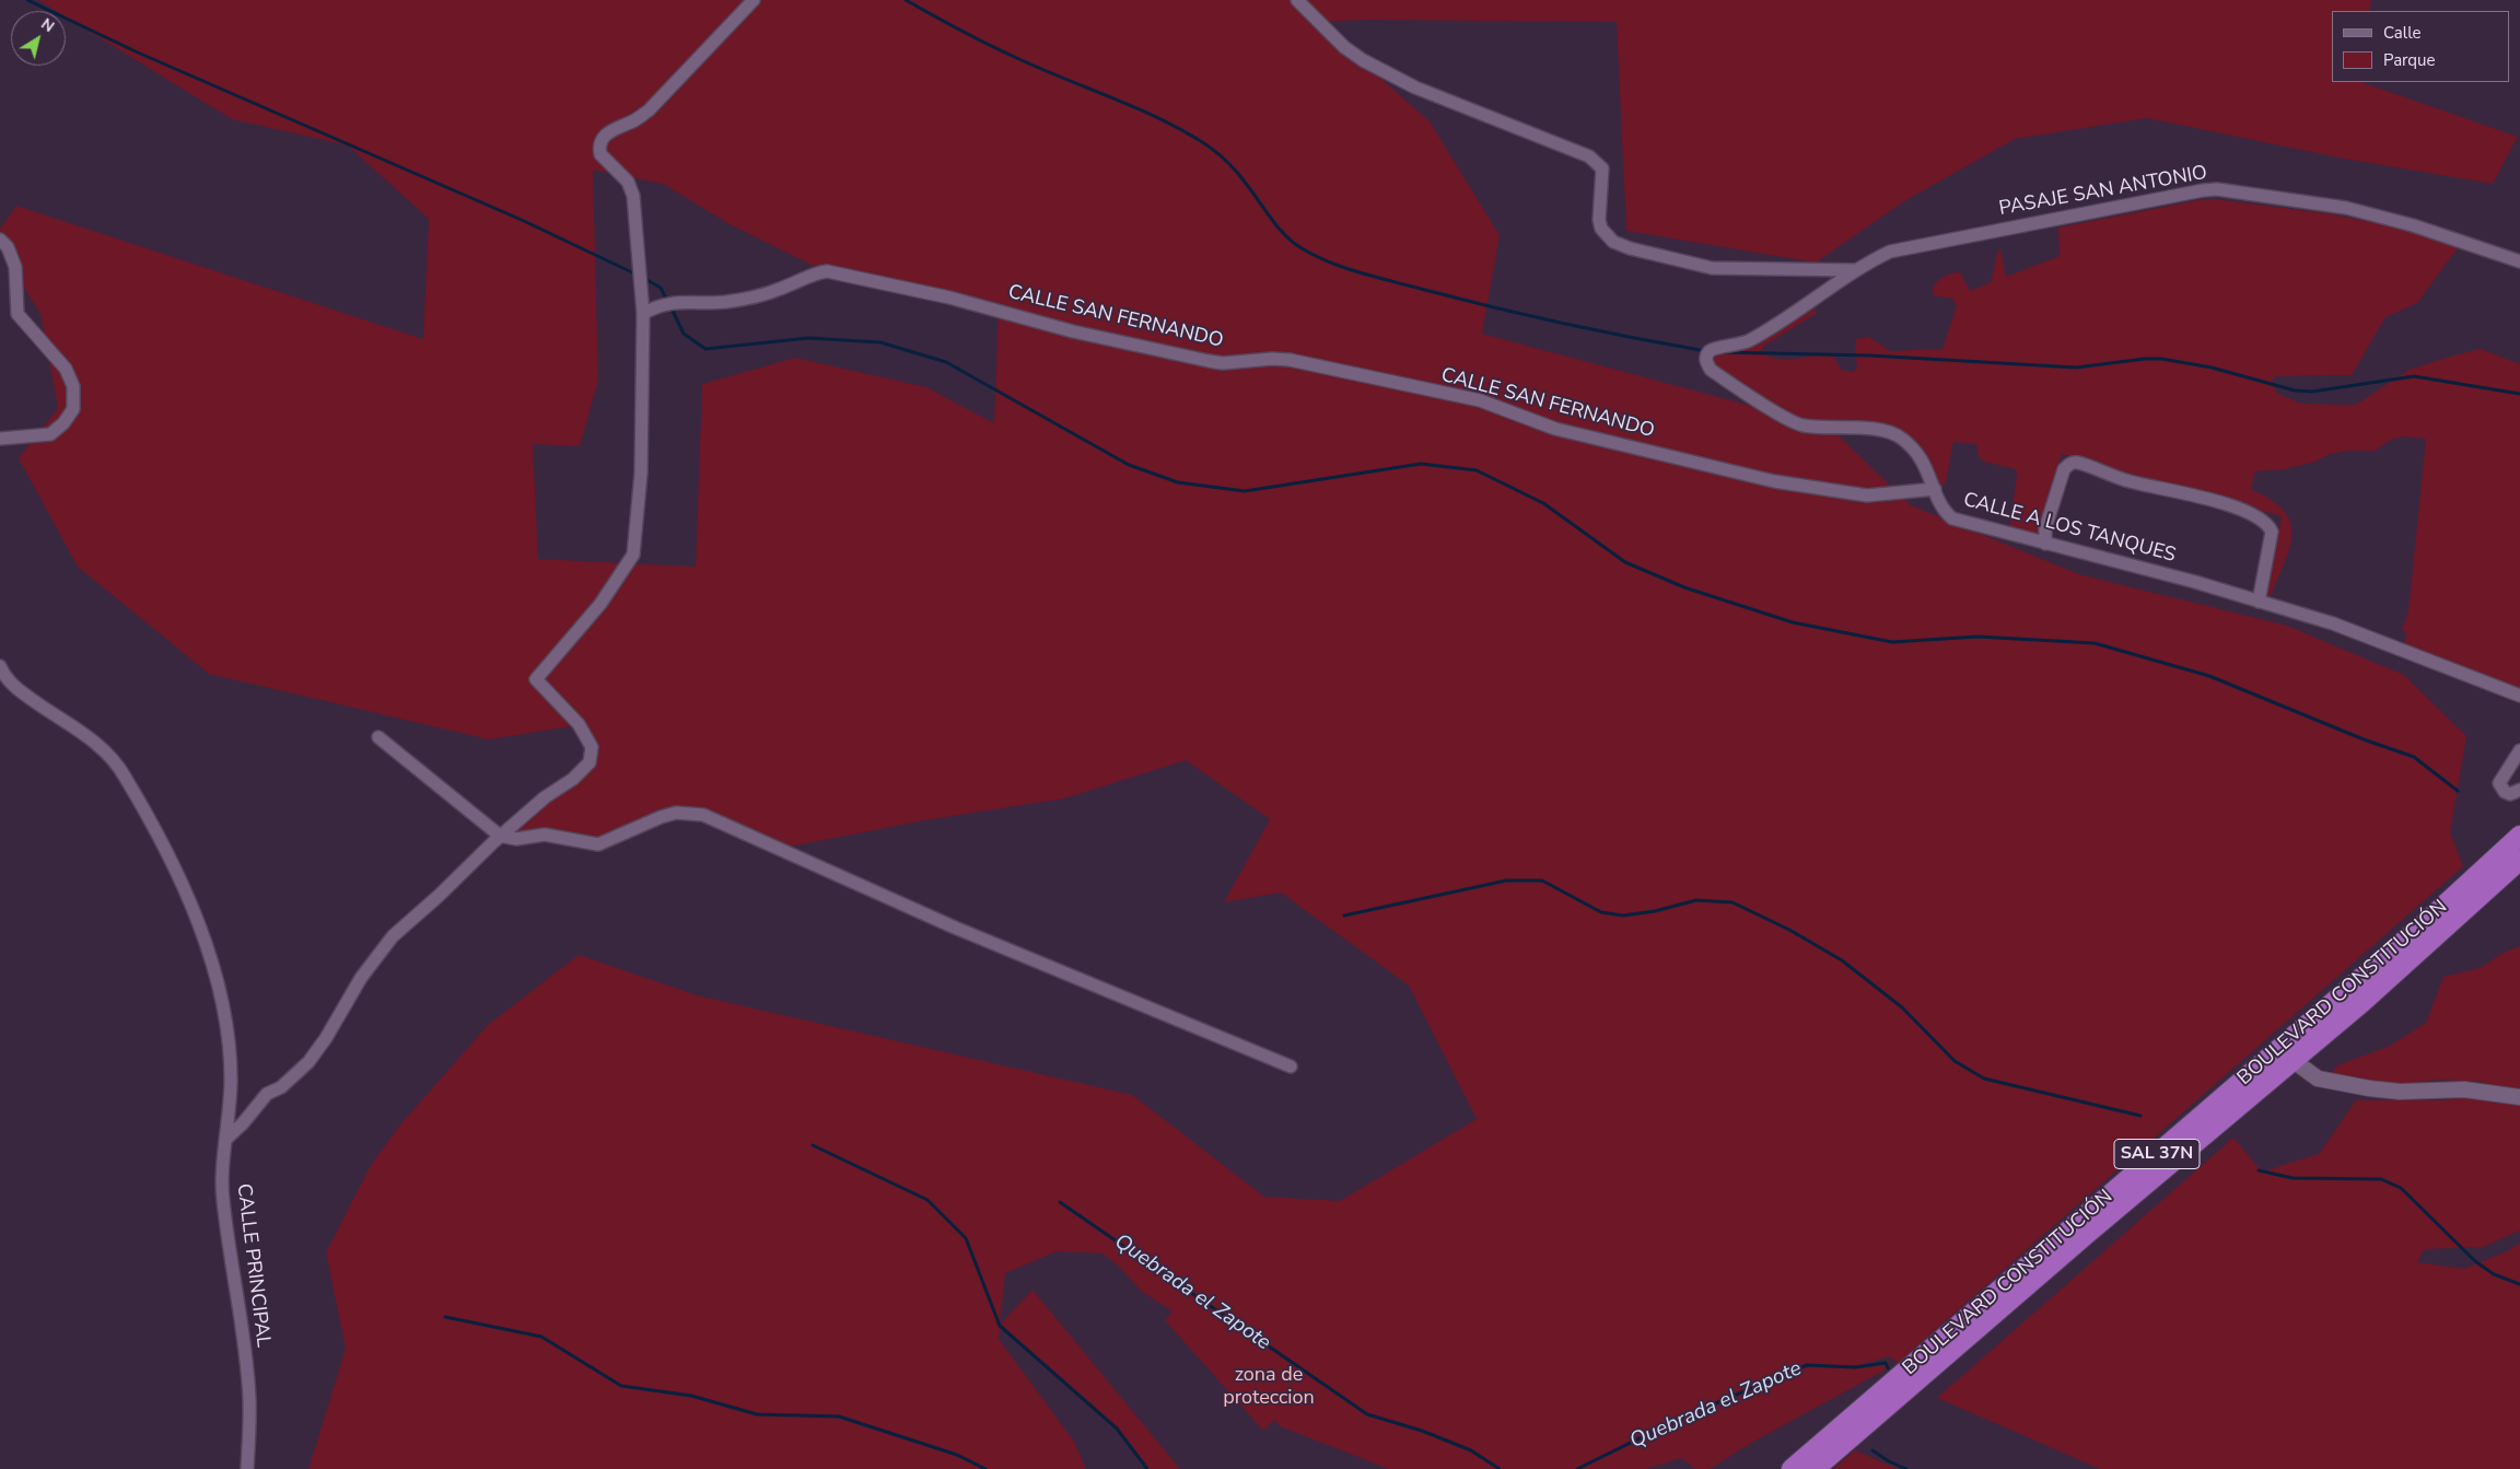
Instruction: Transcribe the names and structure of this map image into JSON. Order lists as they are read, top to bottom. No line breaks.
{"streets":{"highway":["BOULEVARD CONSTITUCIÓN","SAL 37N"],"street":["PASAJE SAN ANTONIO","CALLE SAN FERNANDO","CALLE A LOS TANQUES","CALLE PRINCIPAL"]},"crossings":[["PASAJE SAN ANTONIO","CALLE A LOS TANQUES"],["CALLE SAN FERNANDO","CALLE A LOS TANQUES"]],"water":["Quebrada el Zapote"],"parks":["zona de proteccion"],"legend":["Calle","Parque"],"north":"top right"}
